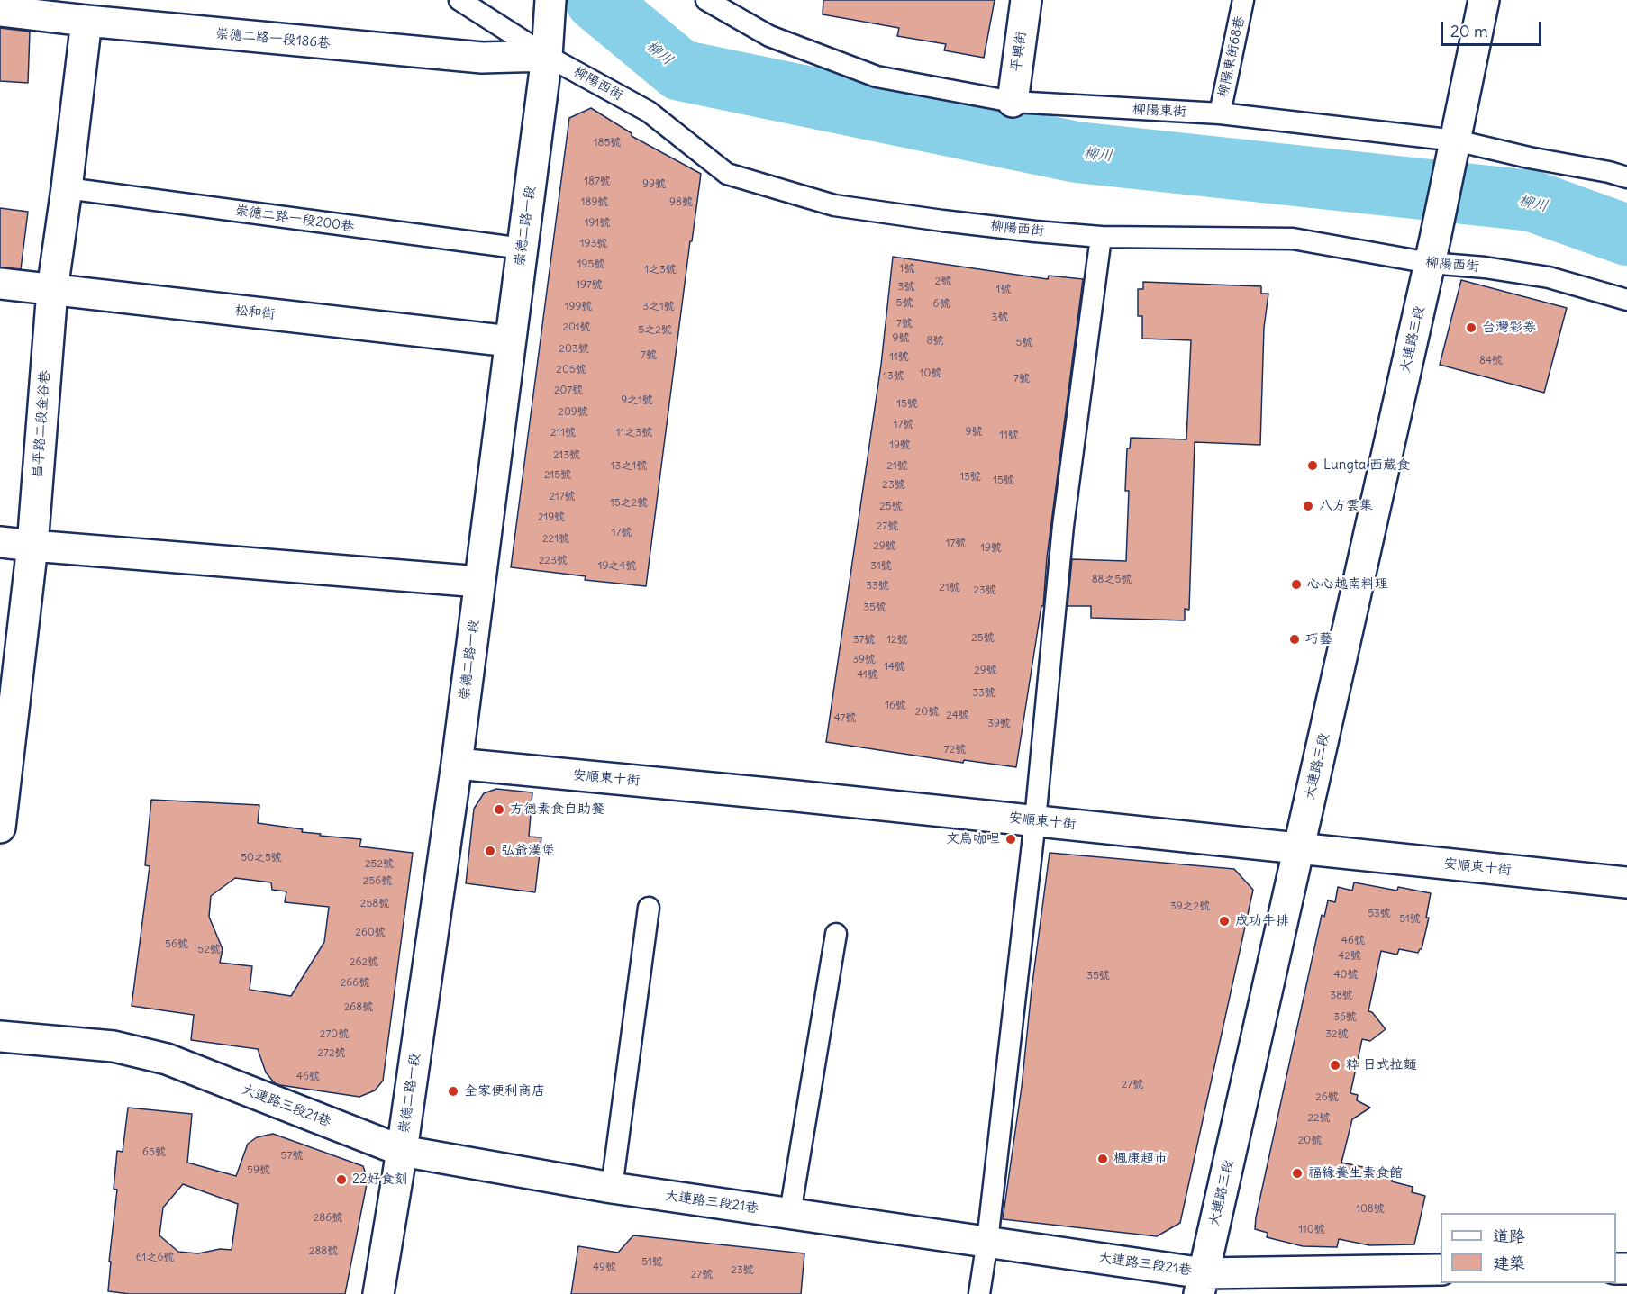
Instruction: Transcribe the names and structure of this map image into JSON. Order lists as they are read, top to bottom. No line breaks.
{"streets":{"street":["崇德二路一段186巷","平興街","崇德二路一段","松和街","大連路三段","昌平路二段金谷巷","安順東十街","大連路三段21巷"],"lane":["柳陽東街68巷","柳陽西街","柳陽東街","崇德二路一段200巷"]},"crossings":[["崇德二路一段186巷","柳陽西街"],["崇德二路一段186巷","崇德二路一段"],["崇德二路一段186巷","昌平路二段金谷巷"],["平興街","柳陽東街"],["柳陽東街68巷","柳陽東街"],["柳陽西街","崇德二路一段"],["柳陽西街","大連路三段"],["柳陽東街","大連路三段"],["崇德二路一段200巷","崇德二路一段"],["崇德二路一段200巷","昌平路二段金谷巷"],["崇德二路一段","松和街"],["崇德二路一段","安順東十街"],["崇德二路一段","大連路三段21巷"],["松和街","昌平路二段金谷巷"],["大連路三段","安順東十街"],["大連路三段","大連路三段21巷"]],"water":["柳川"],"places":["台灣彩券","Lungta 西藏食","八方雲集","心心越南料理","巧藝","方德素食自助餐","文鳥咖哩","弘爺漢堡","成功牛排","粋 日式拉麵","全家便利商店","楓康超市","福緣養生素食館","22好食刻"],"house_numbers":["185號","187號","99號","189號","98號","191號","193號","195號","1號","1之3號","2號","197號","3號","1號","5號","6號","199號","3之1號","3號","7號","201號","5之2號","9號","8號","5號","203號","7號","11號","84號","205號","10號","13號","7號","207號","9之1號","15號","209號","17號","9號","211號","11之3號","11號","19號","213號","13之1號","21號","215號","13號","15號","23號","217號","15之2號","25號","219號","27號","17號","221號","17號","29號","19號","223號","19之4號","31號","88之5號","33號","21號","23號","35號","25號","37號","12號","39號","14號","29號","41號","33號","16號","20號","24號","47號","39號","72號","50之5號","252號","256號","258號","39之2號","53號","51號","260號","46號","56號","52號","42號","262號","40號","35號","266號","38號","268號","36號","270號","32號","272號","46號","27號","26號","22號","20號","65號","57號","59號","108號","286號","110號","288號","61之6號","51號","49號","23號","27號"],"legend":["道路","建築"],"scale_bar":"20 m"}
